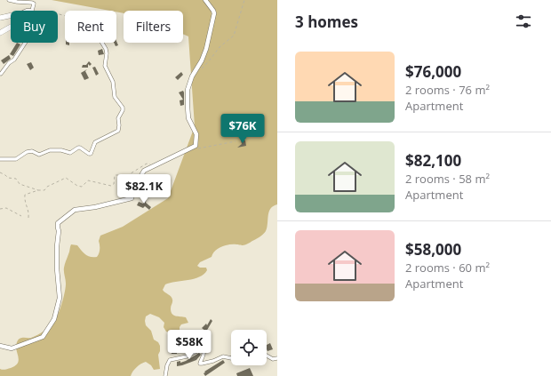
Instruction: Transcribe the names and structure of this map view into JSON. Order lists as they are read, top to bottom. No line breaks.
{"page":{"heading":"3 homes","chip":["Buy","Rent","Filters"],"list":[{"name":"$76,000","note":"2 rooms · 76 m² · Apartment"},{"name":"$82,100","note":"2 rooms · 58 m² · Apartment"},{"name":"$58,000","note":"2 rooms · 60 m² · Apartment"}],"price":["$76K","$82.1K","$58K"]}}
